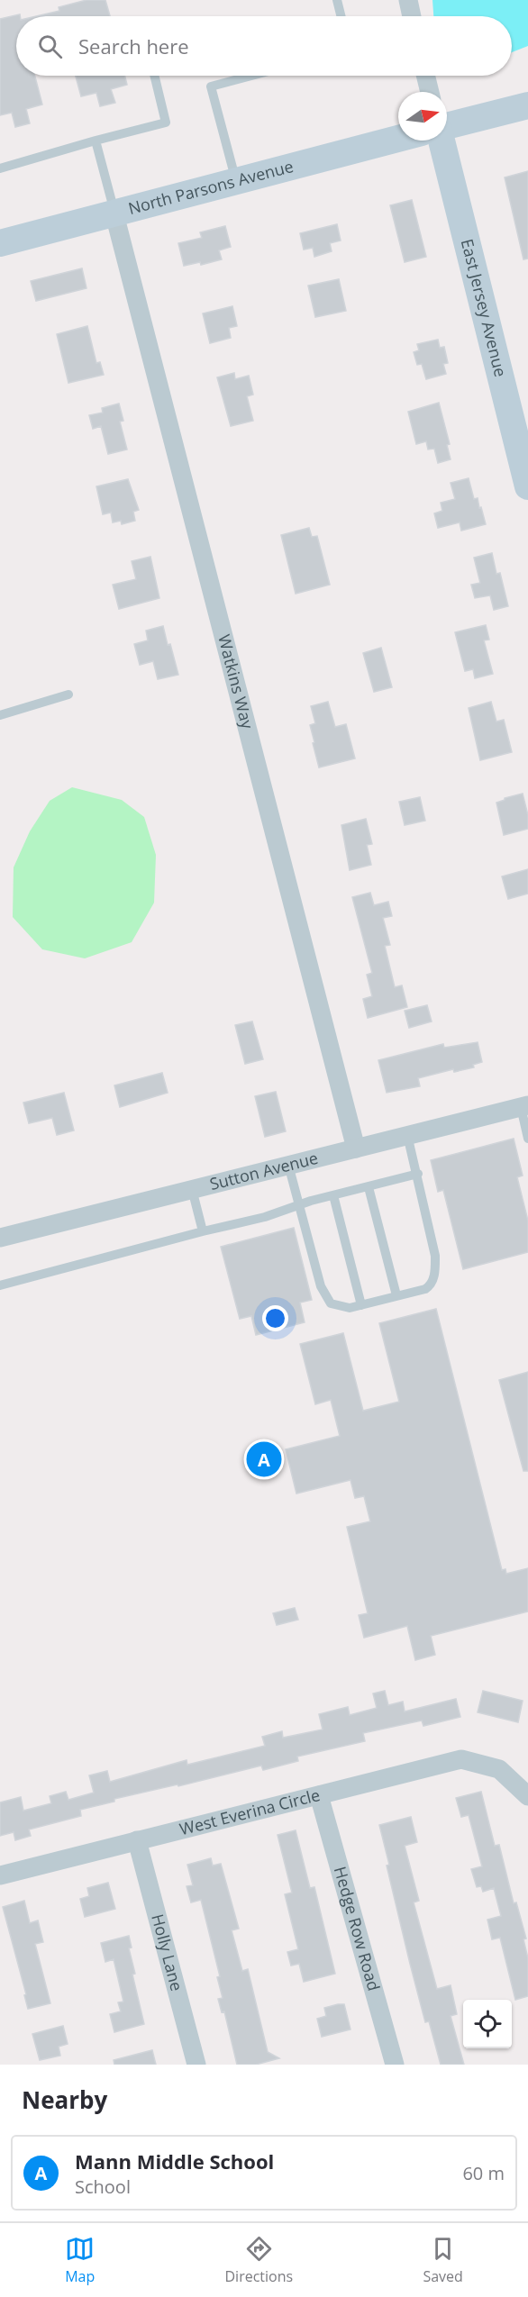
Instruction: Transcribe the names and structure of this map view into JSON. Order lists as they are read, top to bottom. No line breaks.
{"streets":{"main road":["North Parsons Avenue","East Jersey Avenue"],"street":["Watkins Way","Sutton Avenue","West Everina Circle","Hedge Row Road","Holly Lane"]},"crossings":[["North Parsons Avenue","Watkins Way"],["Watkins Way","Sutton Avenue"],["West Everina Circle","Hedge Row Road"],["West Everina Circle","Holly Lane"]],"north":"right","page":{"search":"Search here","pins":"A","heading":"Nearby","list":[{"mark":"A","name":"Mann Middle School","note":"School","value":"60 m"}],"nav":["Map","Directions","Saved"]}}
